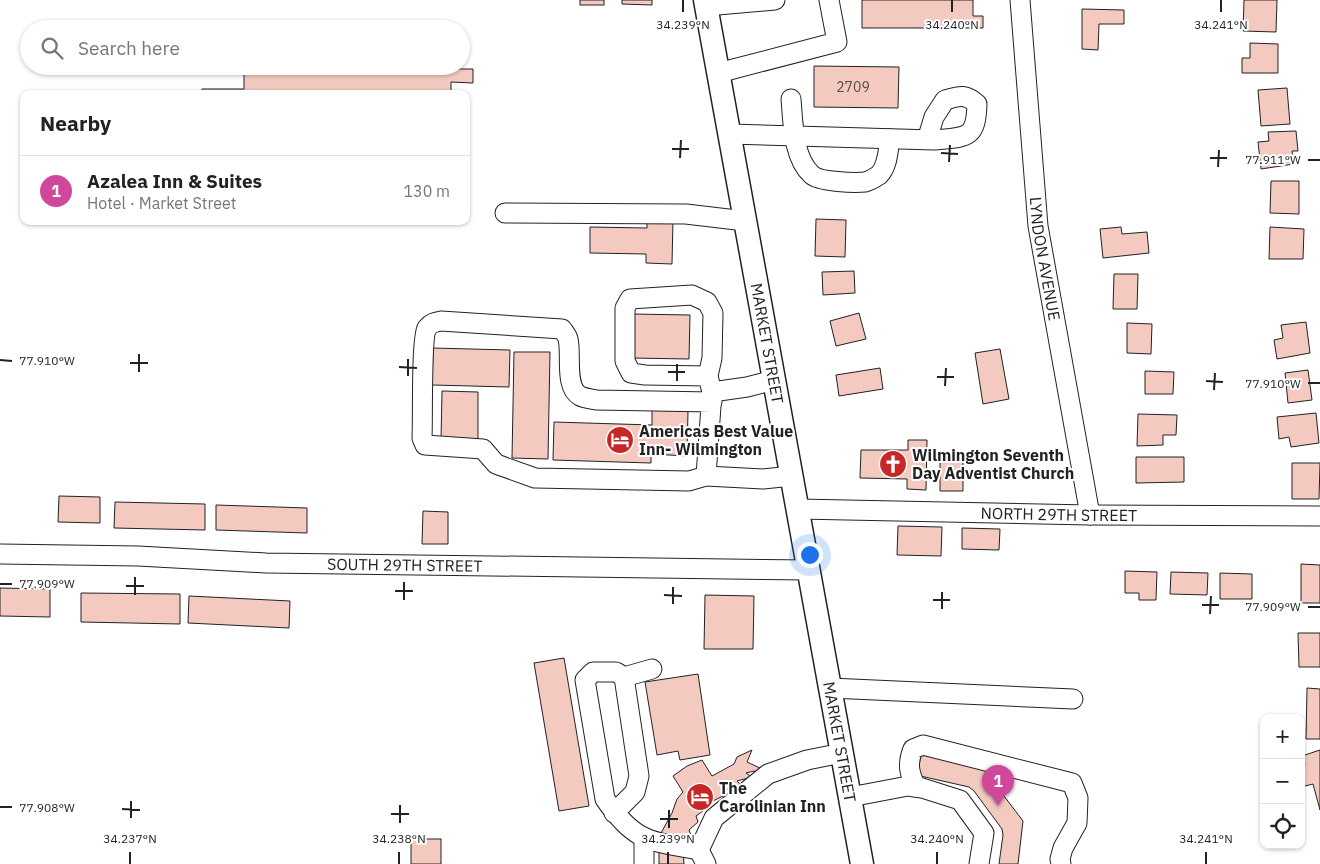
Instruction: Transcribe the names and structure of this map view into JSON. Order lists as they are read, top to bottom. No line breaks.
{"streets":{"main road":["MARKET STREET"],"street":["LYNDON AVENUE","NORTH 29TH STREET","SOUTH 29TH STREET"]},"crossings":[["LYNDON AVENUE","NORTH 29TH STREET"],["MARKET STREET","NORTH 29TH STREET"],["MARKET STREET","SOUTH 29TH STREET"]],"places":{"hotel":["Americas Best Value Inn- Wilmington","The Carolinian Inn"],"church":["Wilmington Seventh Day Adventist Church"]},"house_numbers":["2709"],"page":{"search":"Search here","heading":"Nearby","list":[{"mark":"1","name":"Azalea Inn & Suites","note":"Hotel · Market Street","value":"130 m"}],"map_buttons":["+","−"],"pins":"1"},"coordinates":["34.239°N","34.240°N","34.241°N","77.911°W","77.910°W","77.909°W","77.908°W","34.237°N","34.238°N"]}
